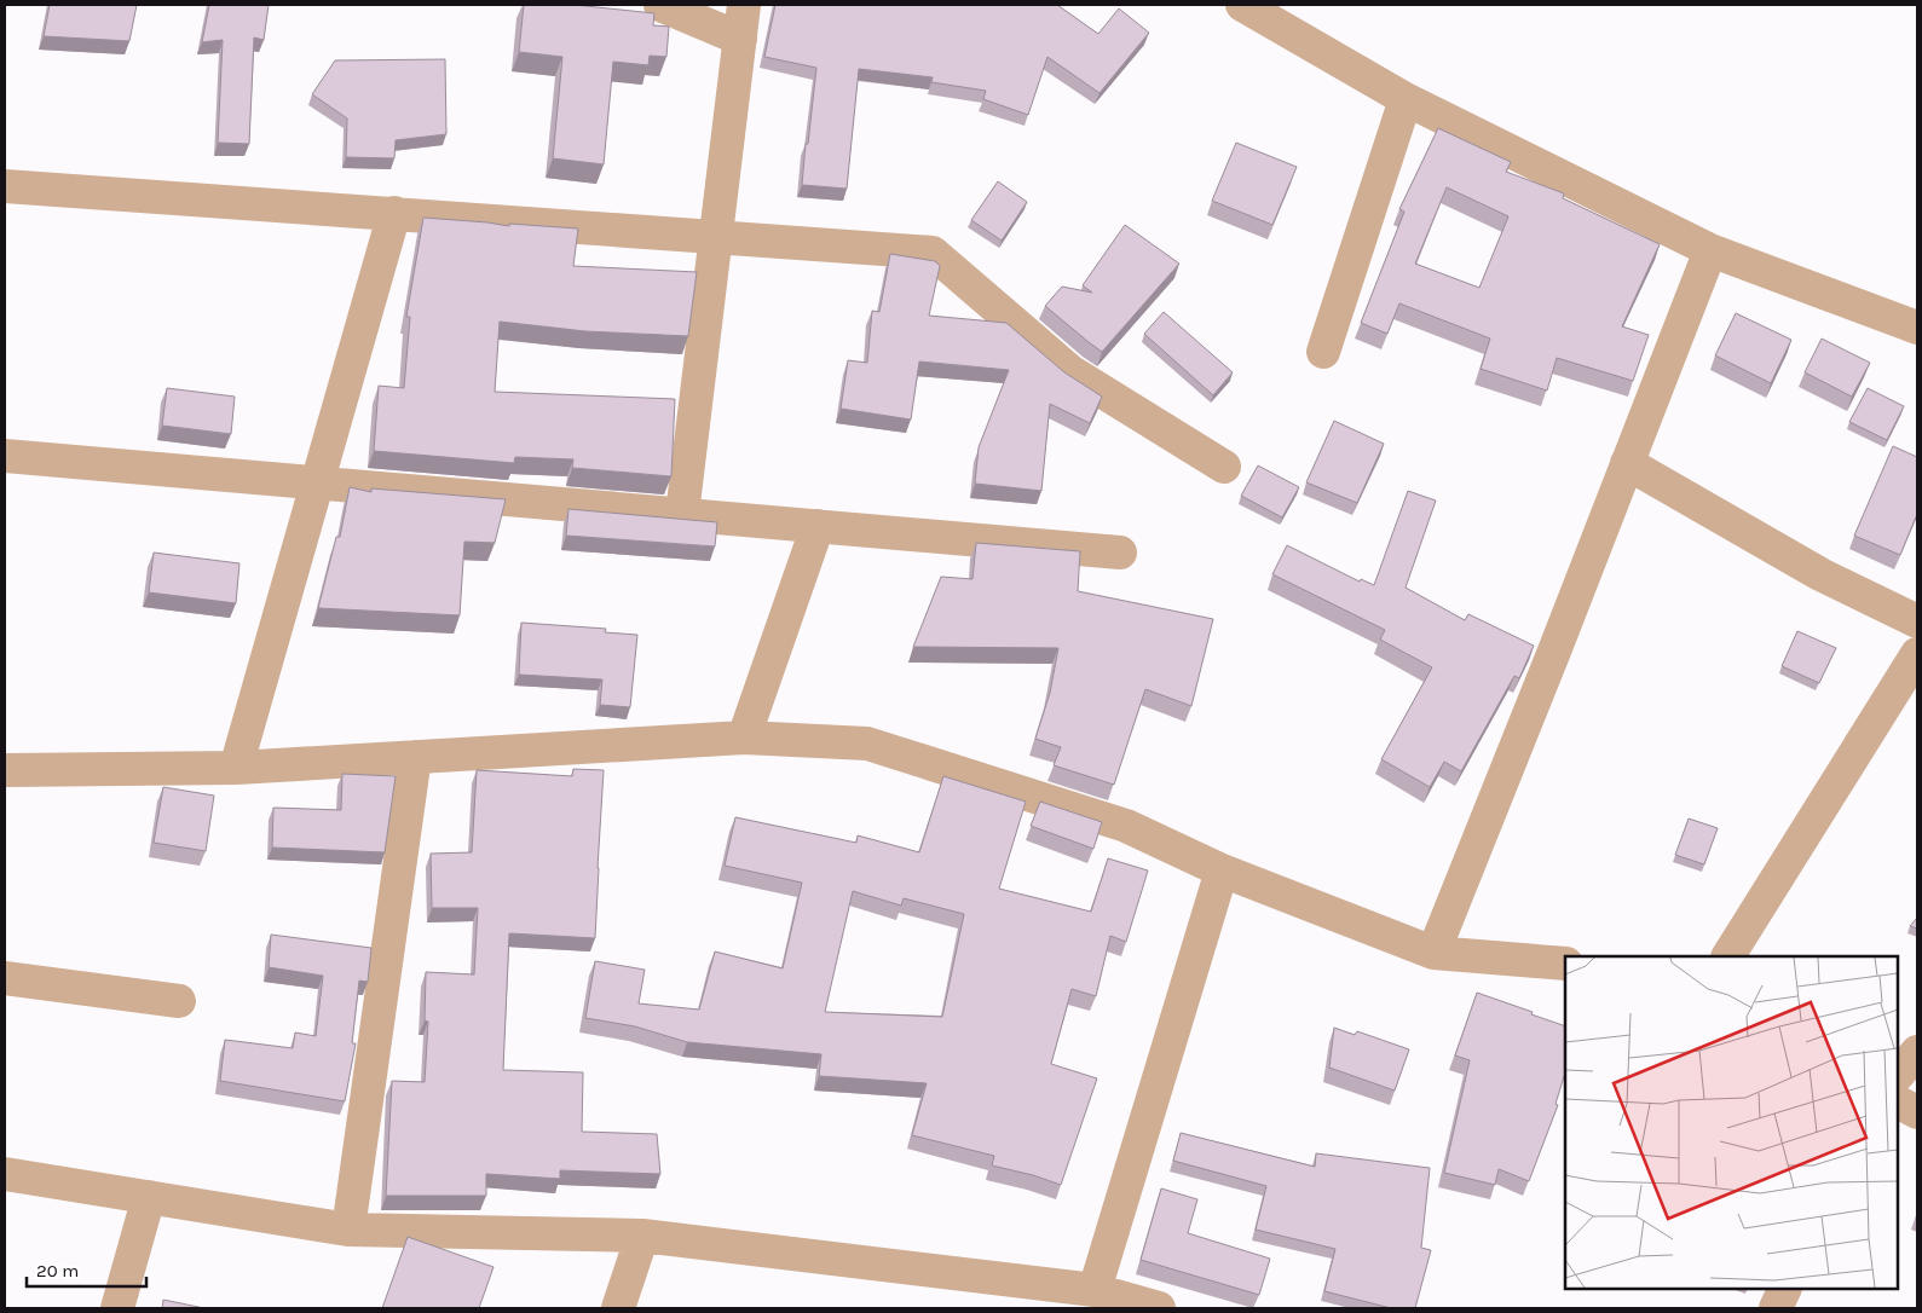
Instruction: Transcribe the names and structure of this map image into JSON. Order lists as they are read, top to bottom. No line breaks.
{"scale_bar":"20 m"}
